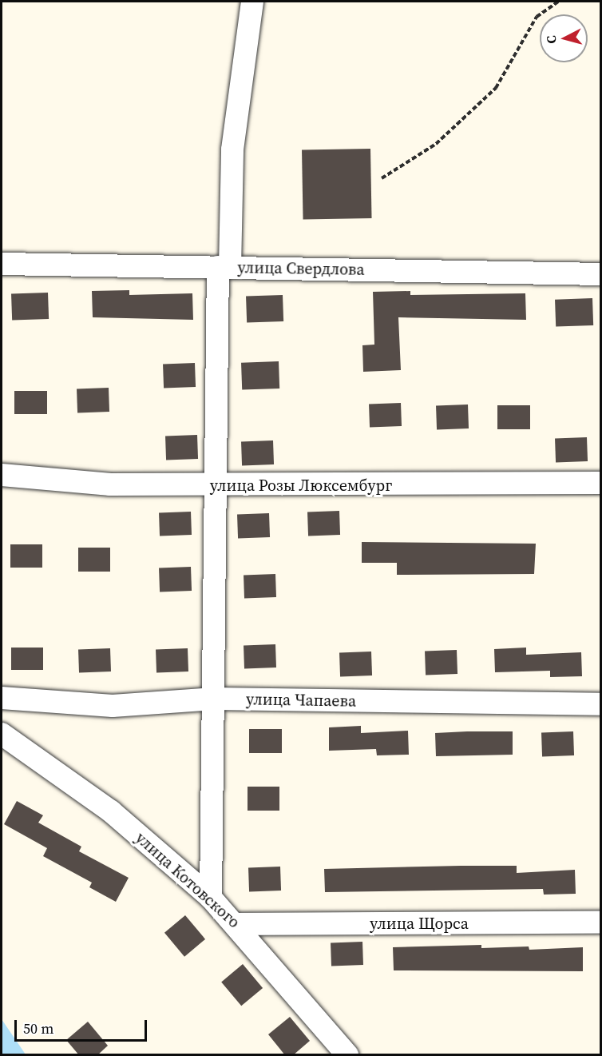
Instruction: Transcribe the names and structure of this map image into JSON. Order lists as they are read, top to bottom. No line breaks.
{"streets":{"street":["улица Свердлова","улица Розы Люксембург","улица Чапаева","улица Котовского","улица Щорса"]},"crossings":[["улица Котовского","улица Щорса"]],"scale_bar":"50 m","north":"left"}
